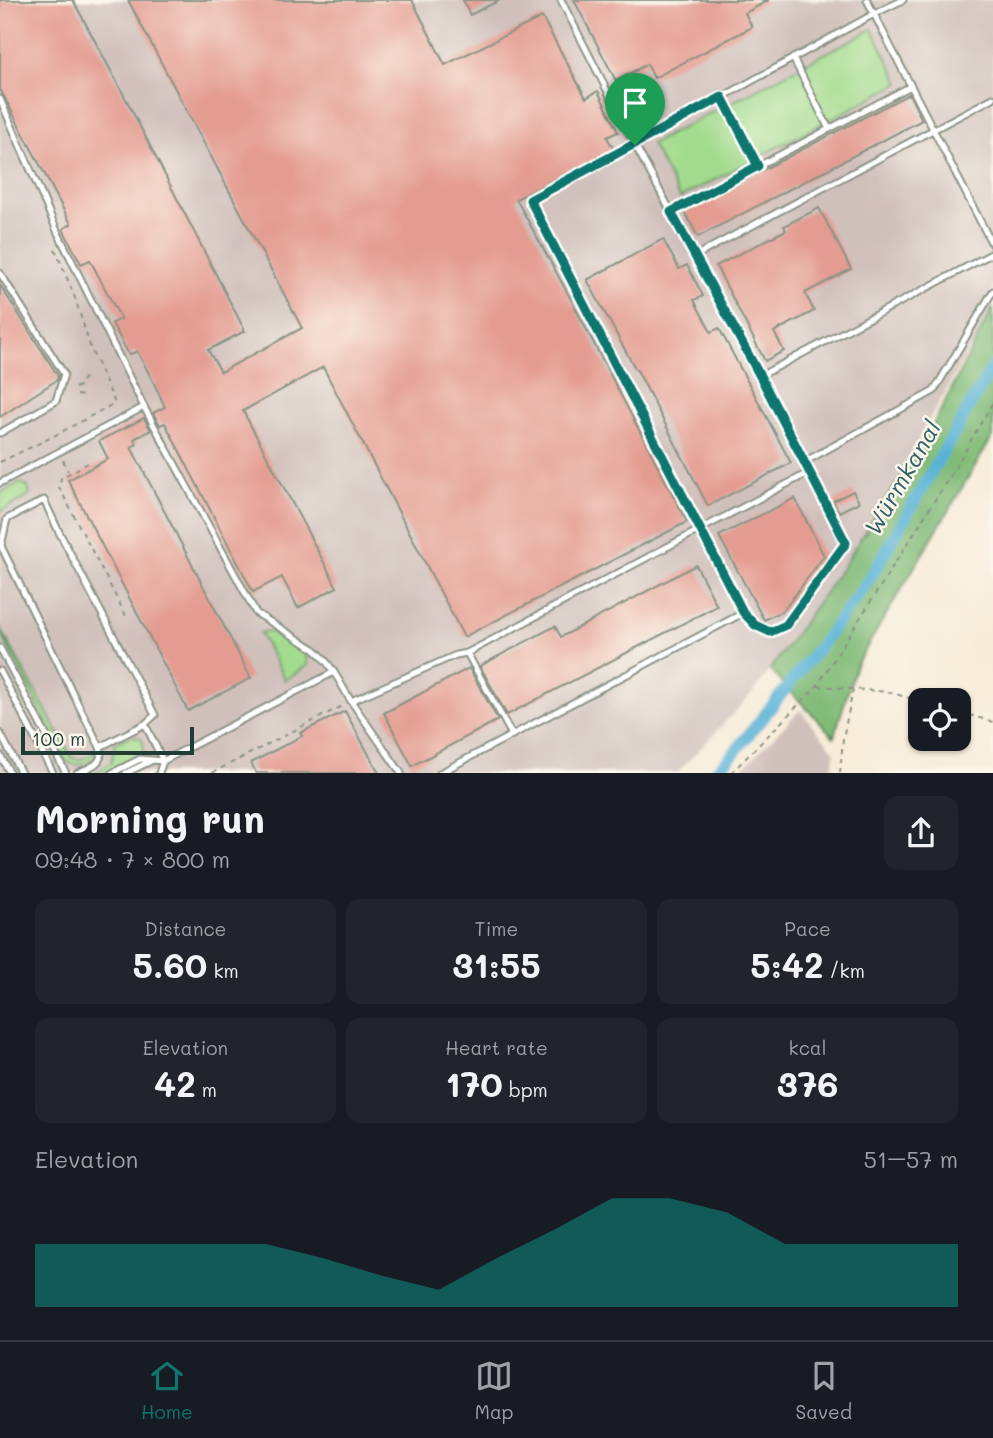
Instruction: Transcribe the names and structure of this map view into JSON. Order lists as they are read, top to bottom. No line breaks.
{"water":["Würmkanal"],"scale_bar":"100 m","page":{"scale":"100 m","heading":["Morning run","09:48 · 7 × 800 m"],"stats":[["Distance","5.60 km"],["Time","31:55"],["Pace","5:42 /km"],["Elevation","42 m"],["Heart rate","170 bpm"],["kcal","376"]],"chart":["Elevation","51–57 m"],"tabs":["Home","Map","Saved"]}}
